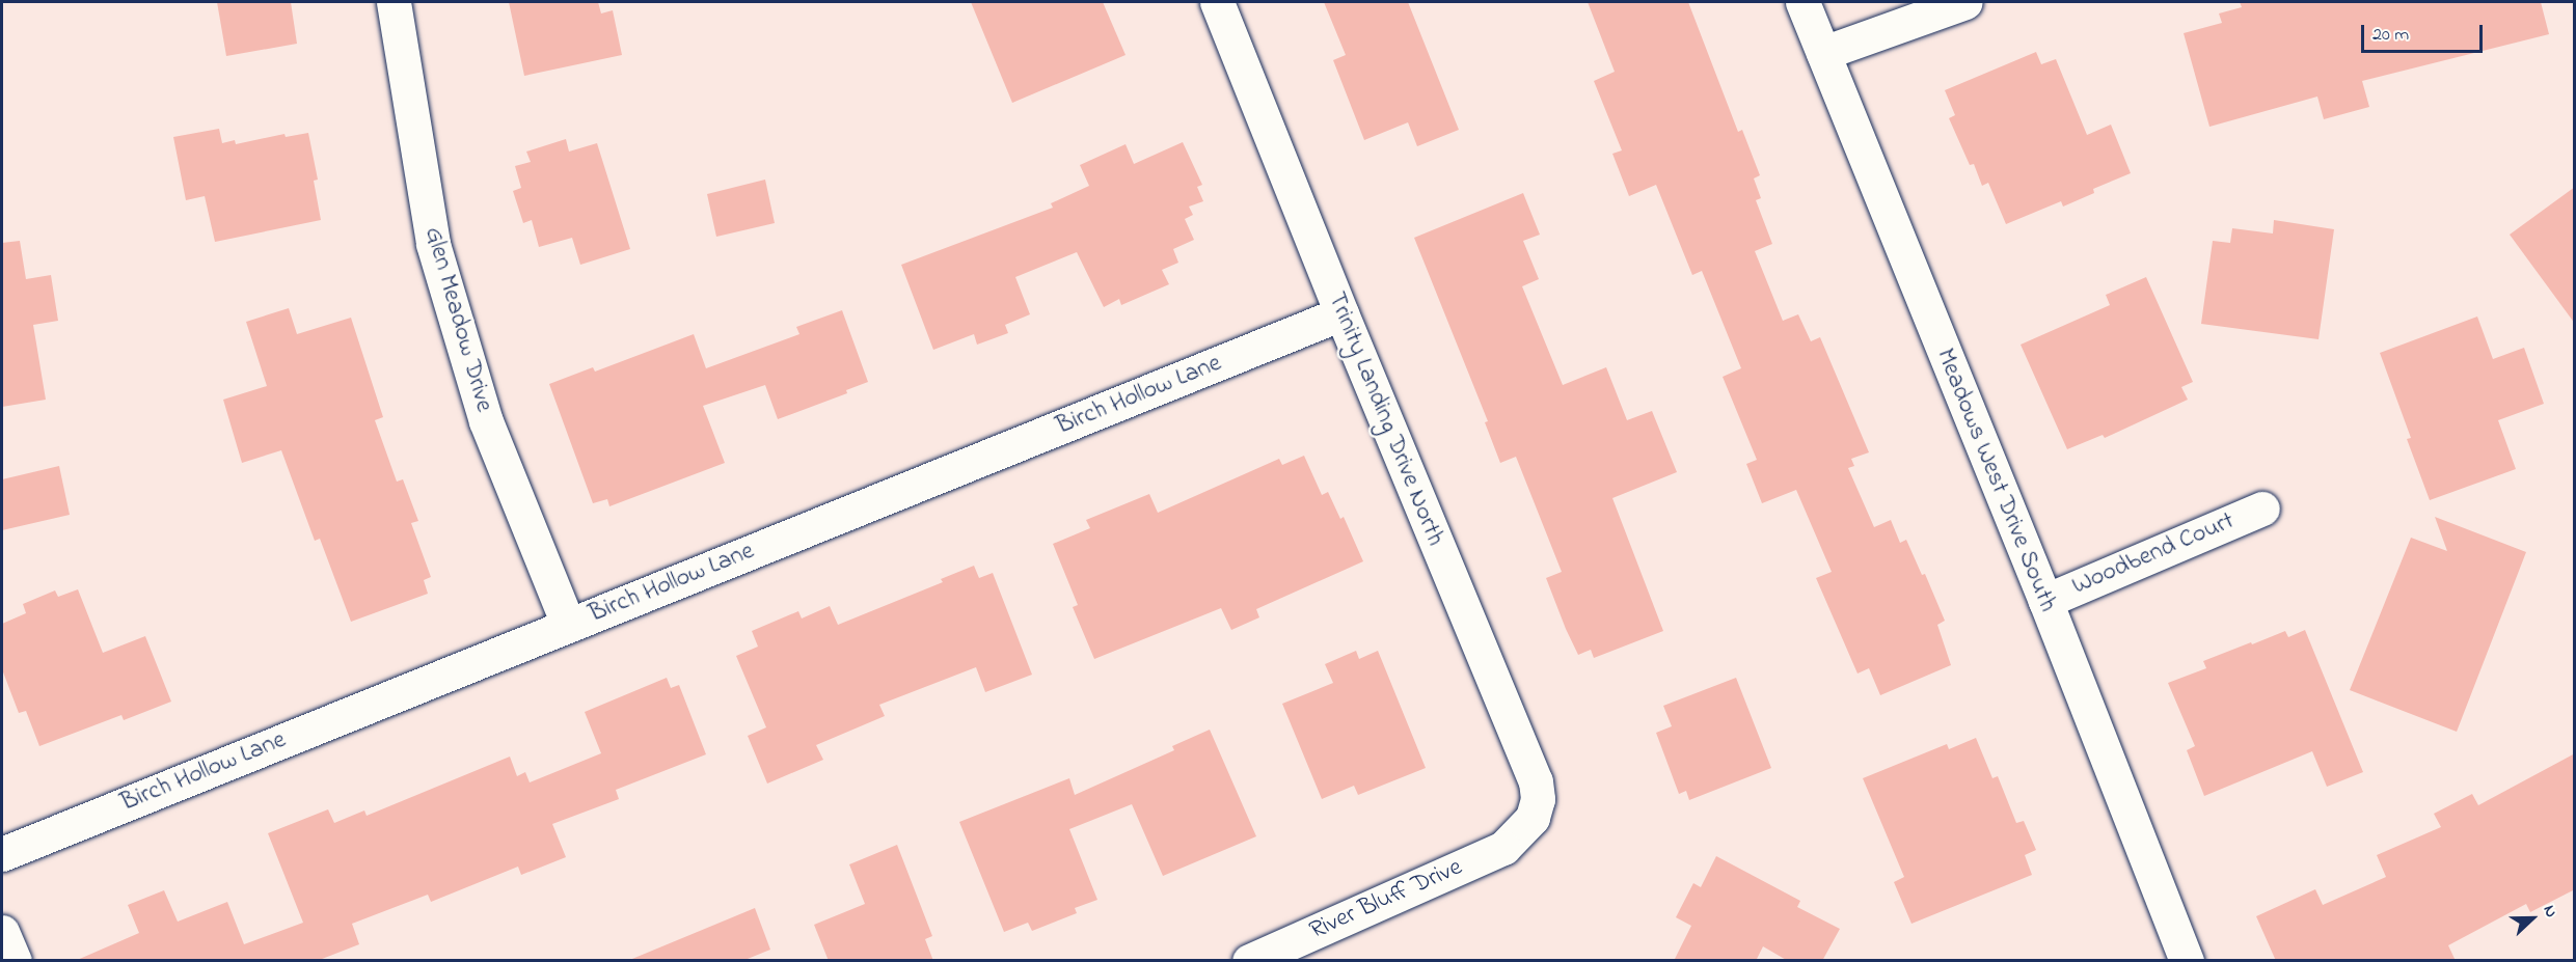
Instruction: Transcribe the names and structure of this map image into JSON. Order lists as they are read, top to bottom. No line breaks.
{"streets":{"street":["Glen Meadow Drive","Birch Hollow Lane","Trinity Landing Drive North","Meadows West Drive South","Woodbend Court","River Bluff Drive"]},"crossings":[["Glen Meadow Drive","Birch Hollow Lane"],["Birch Hollow Lane","Trinity Landing Drive North"],["Trinity Landing Drive North","River Bluff Drive"],["Meadows West Drive South","Woodbend Court"]],"scale_bar":"20 m","north":"right"}
